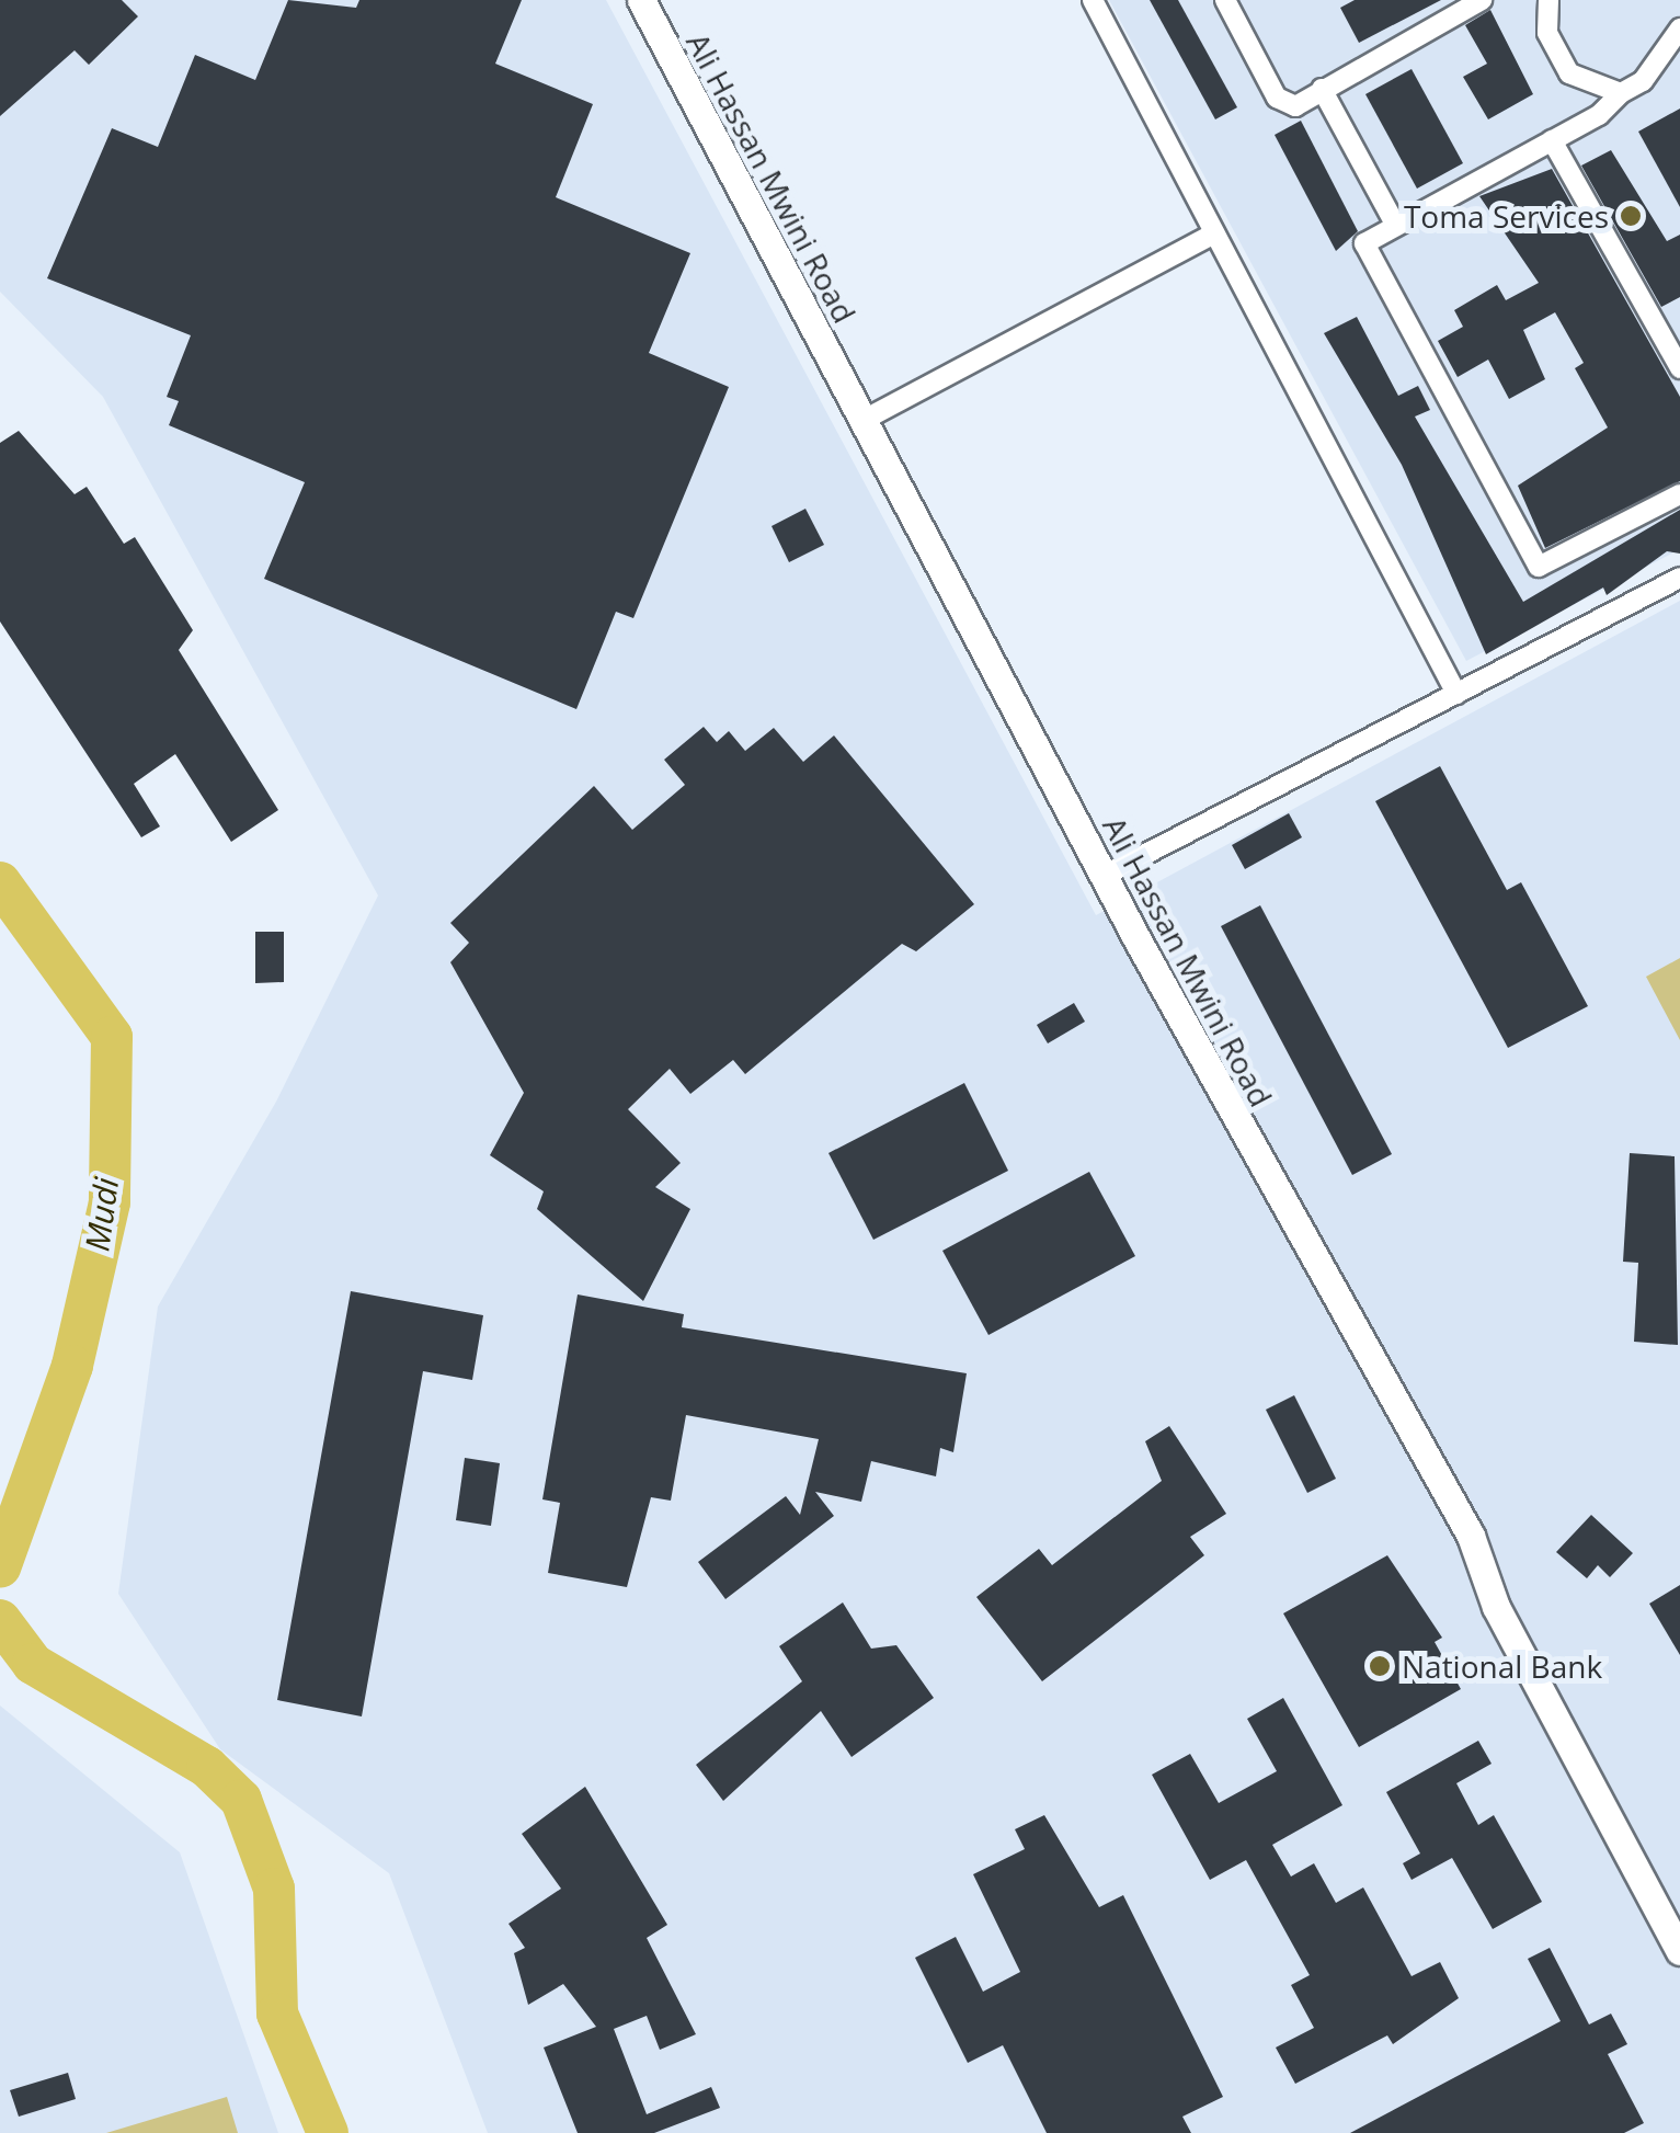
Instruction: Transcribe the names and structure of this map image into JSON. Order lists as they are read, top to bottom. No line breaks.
{"streets":{"main road":["Ali Hassan Mwini Road"]},"water":["Mudi"],"places":["Toma Services","National Bank"]}
